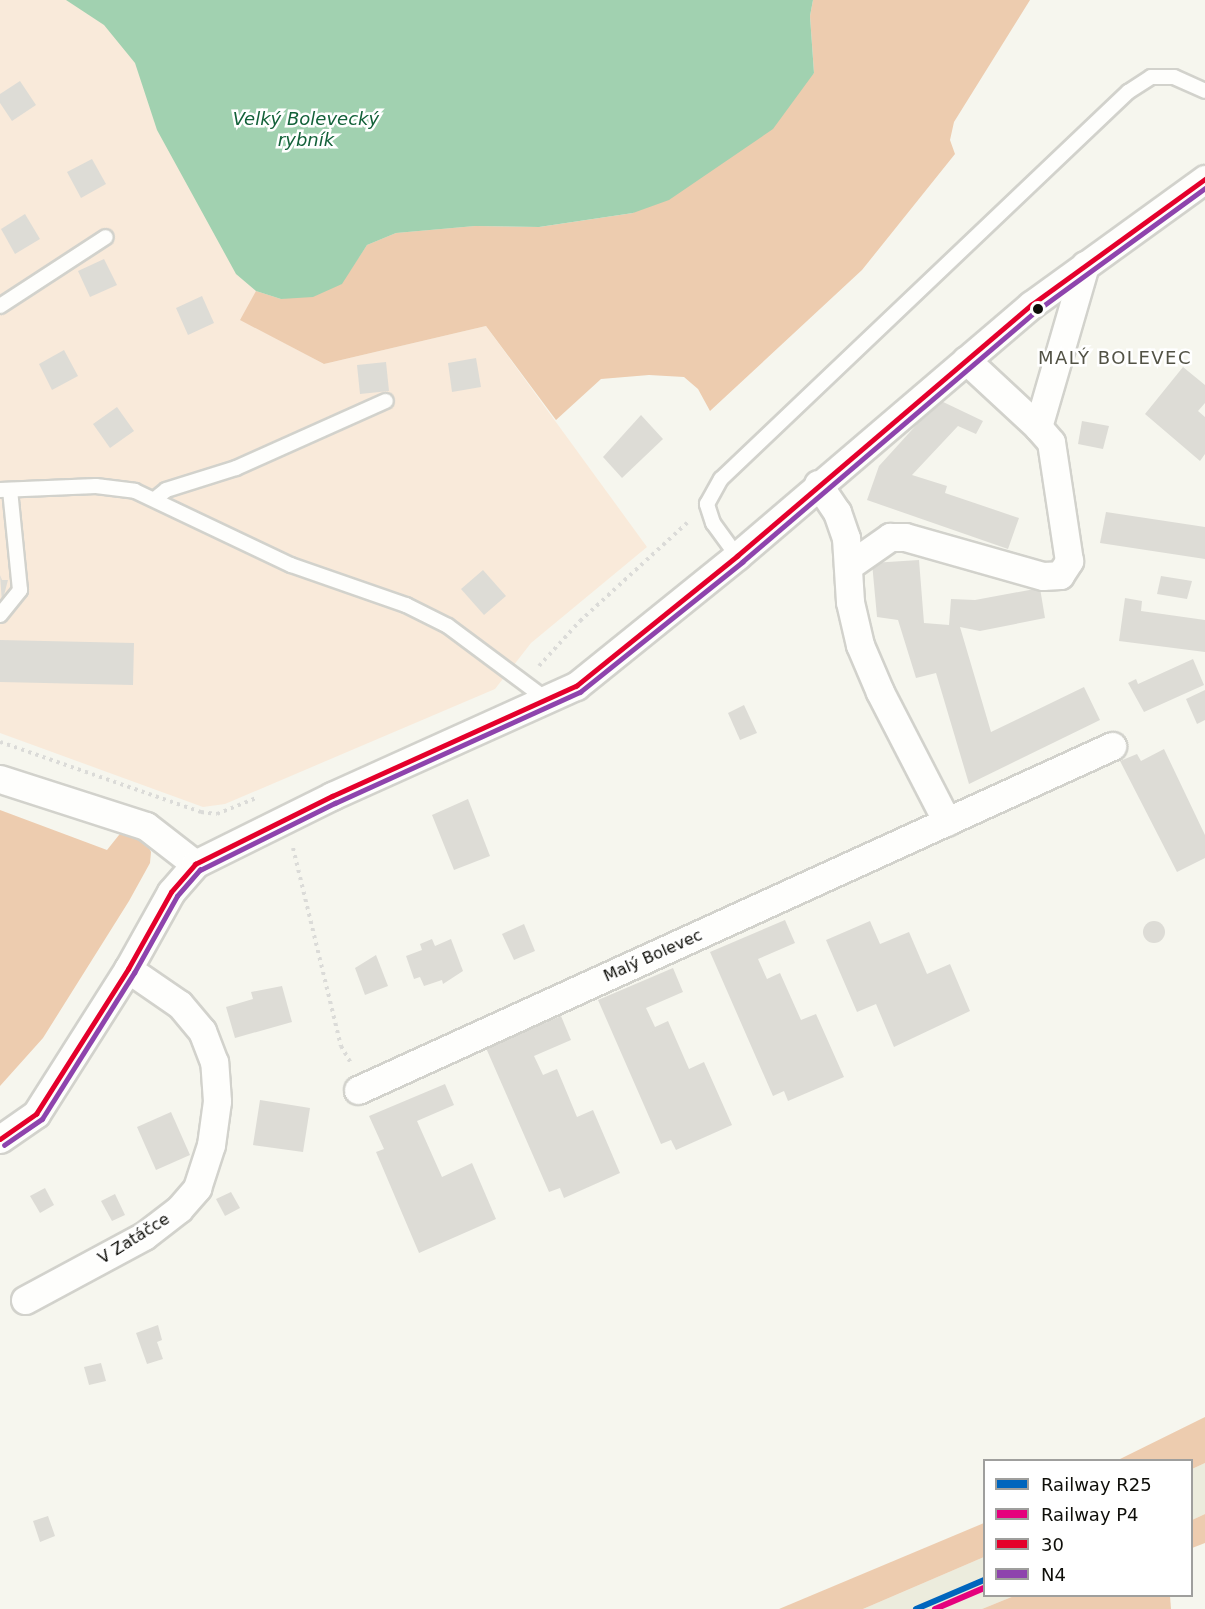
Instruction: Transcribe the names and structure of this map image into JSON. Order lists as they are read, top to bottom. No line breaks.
{"streets":{"street":["Malý Bolevec","V Zatáčce"]},"districts":["MALÝ BOLEVEC"],"water":["Velký Bolevecký rybník"],"lines":["transit line 30","transit line N4","rail line R25","rail line P4"],"legend":["Railway R25","Railway P4","30","N4"]}
